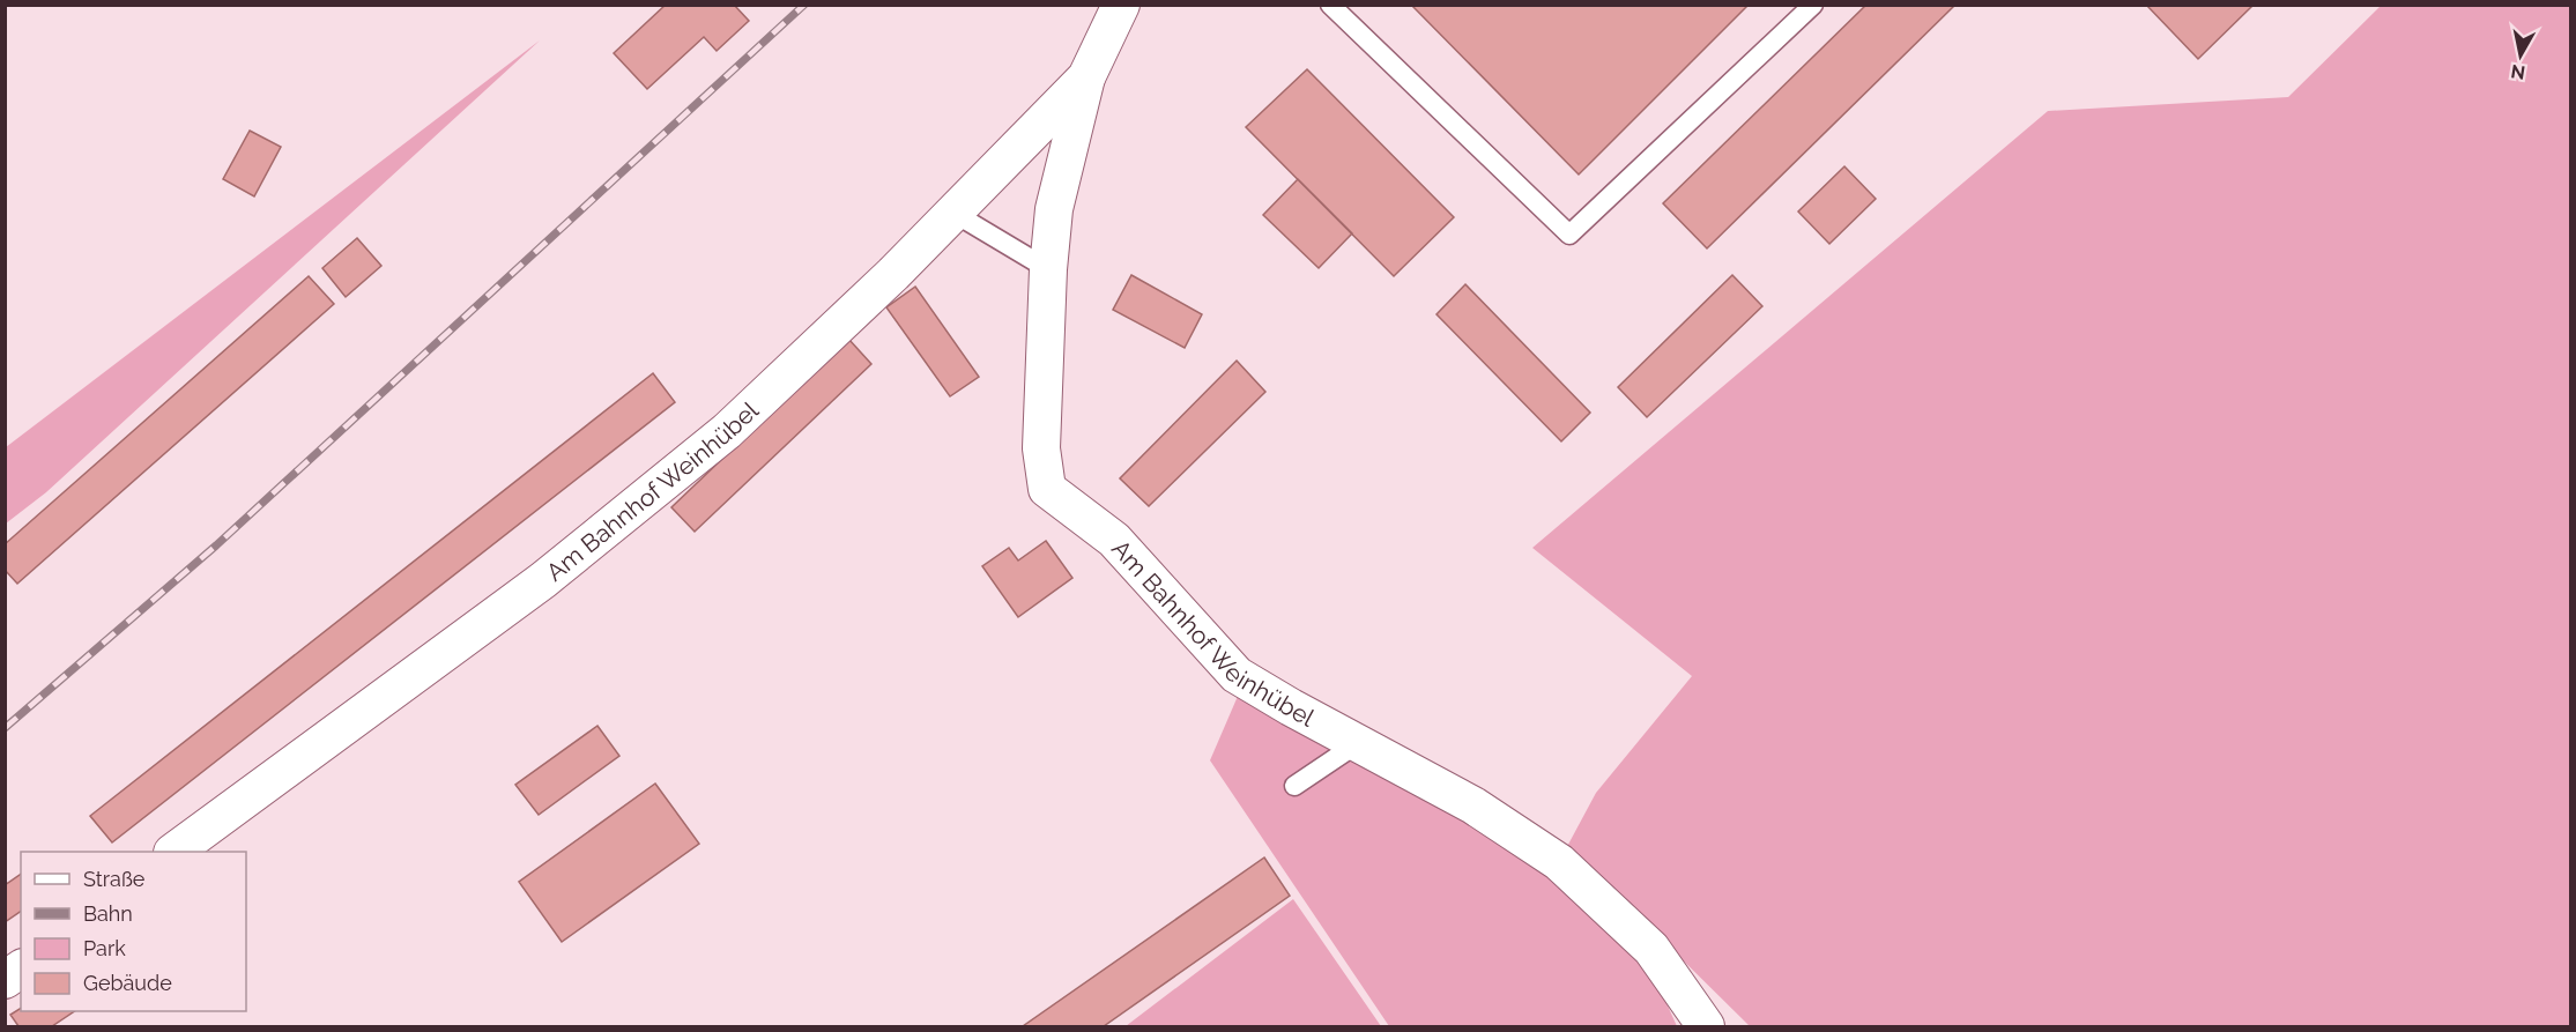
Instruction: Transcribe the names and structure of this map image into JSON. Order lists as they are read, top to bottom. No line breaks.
{"streets":{"street":["Am Bahnhof Weinhübel"]},"legend":["Straße","Bahn","Park","Gebäude"],"north":"bottom"}
